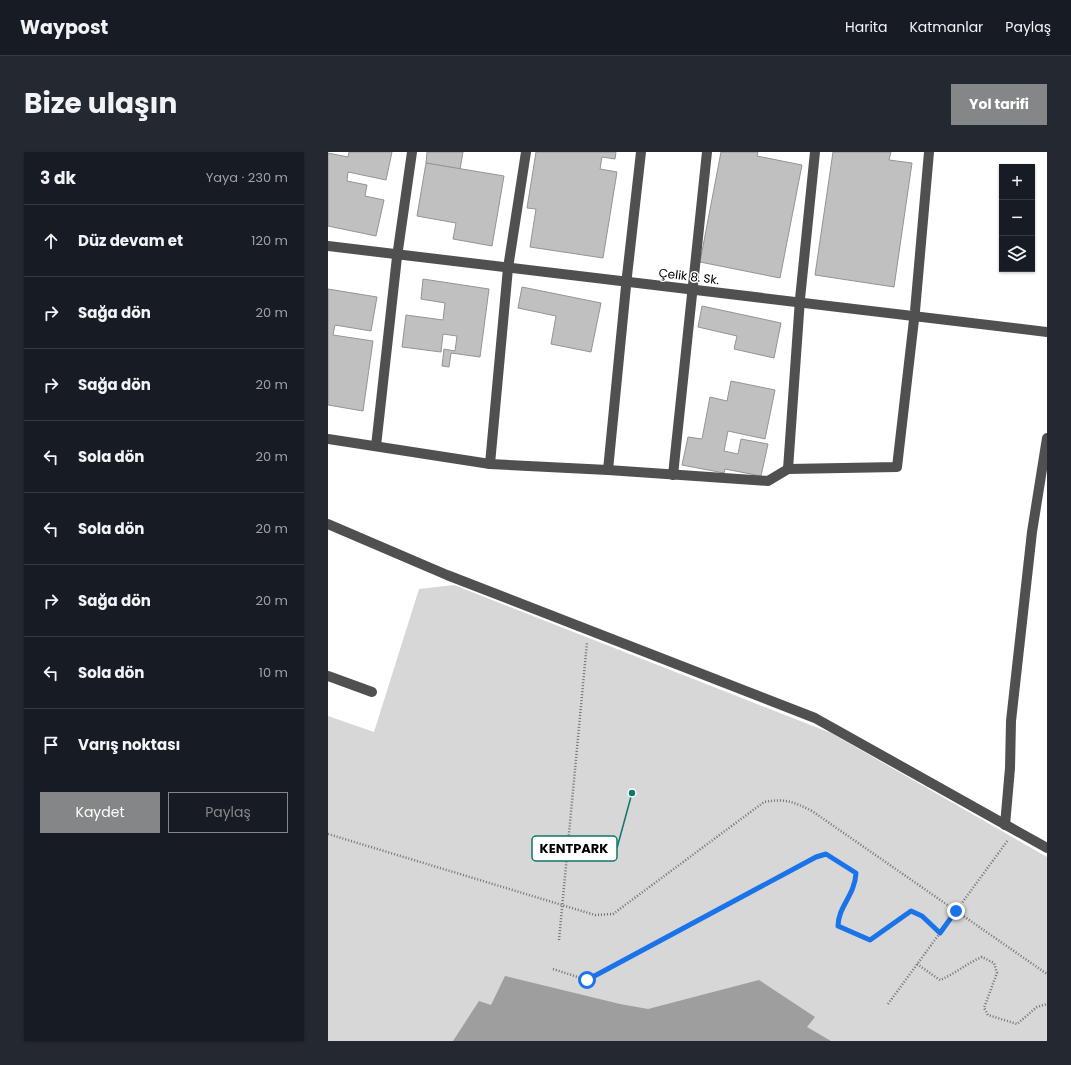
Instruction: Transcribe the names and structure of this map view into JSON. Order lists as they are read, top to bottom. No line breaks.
{"streets":{"street":["Çelik 8. Sk."]},"places":["KENTPARK"],"page":{"header":"Waypost","nav":["Harita","Katmanlar","Paylaş"],"title":"Bize ulaşın","buttons":["Yol tarifi",["Kaydet","Paylaş"]],"heading":["3 dk","Yaya · 230 m"],"map_buttons":["+","−"],"list":[["Düz devam et","120 m"],["Sağa dön","20 m"],["Sağa dön","20 m"],["Sola dön","20 m"],["Sola dön","20 m"],["Sağa dön","20 m"],["Sola dön","10 m"],"Varış noktası"]}}
